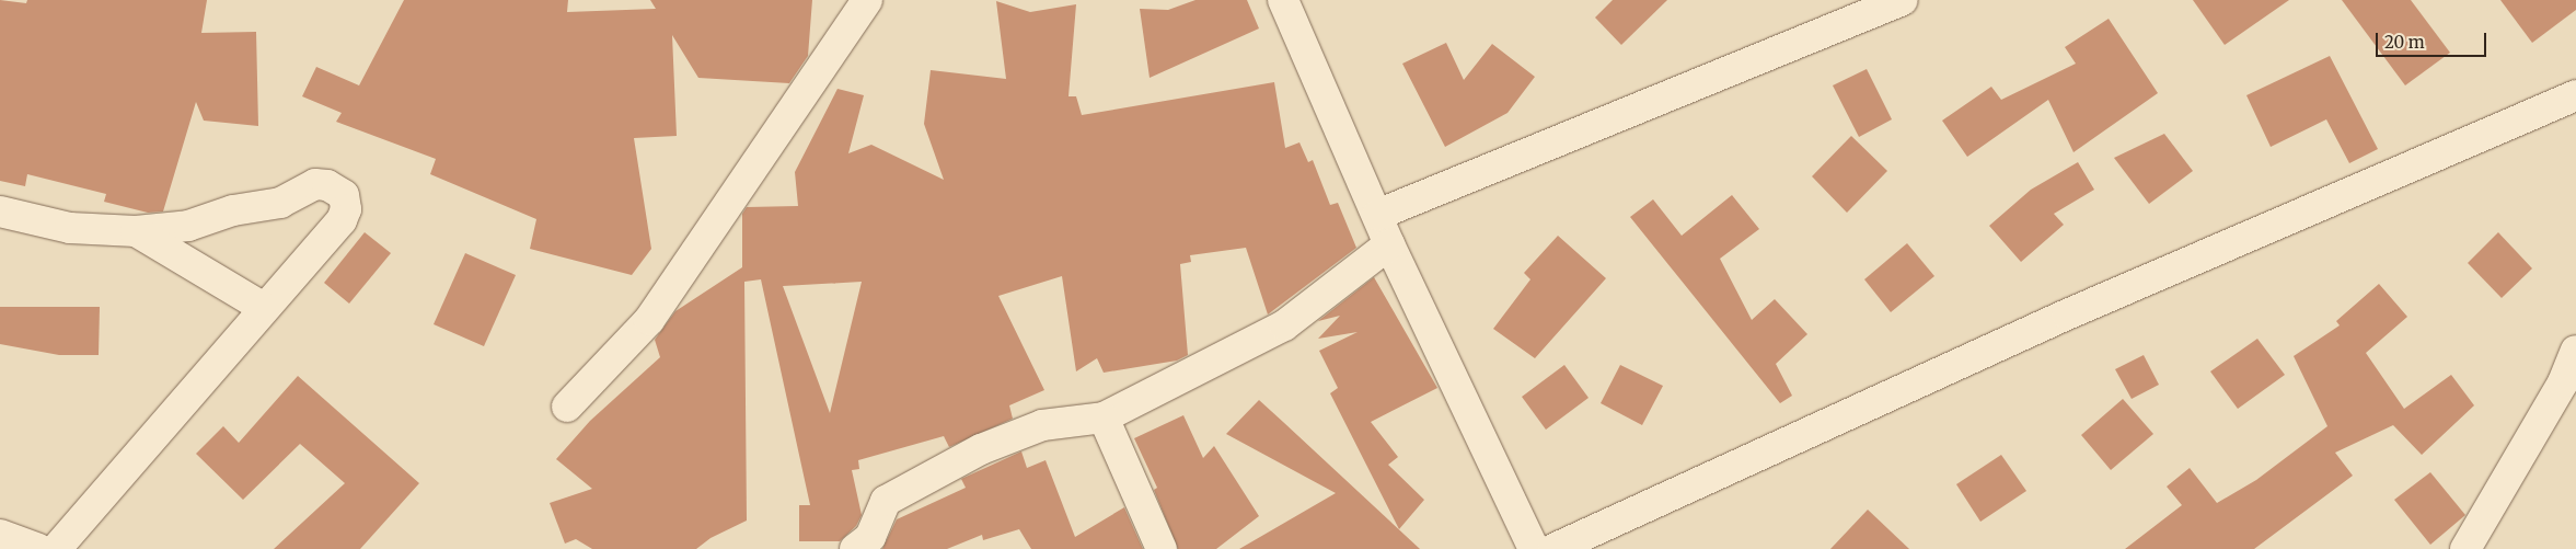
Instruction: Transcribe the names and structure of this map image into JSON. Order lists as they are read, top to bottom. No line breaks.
{"scale_bar":"20 m"}
